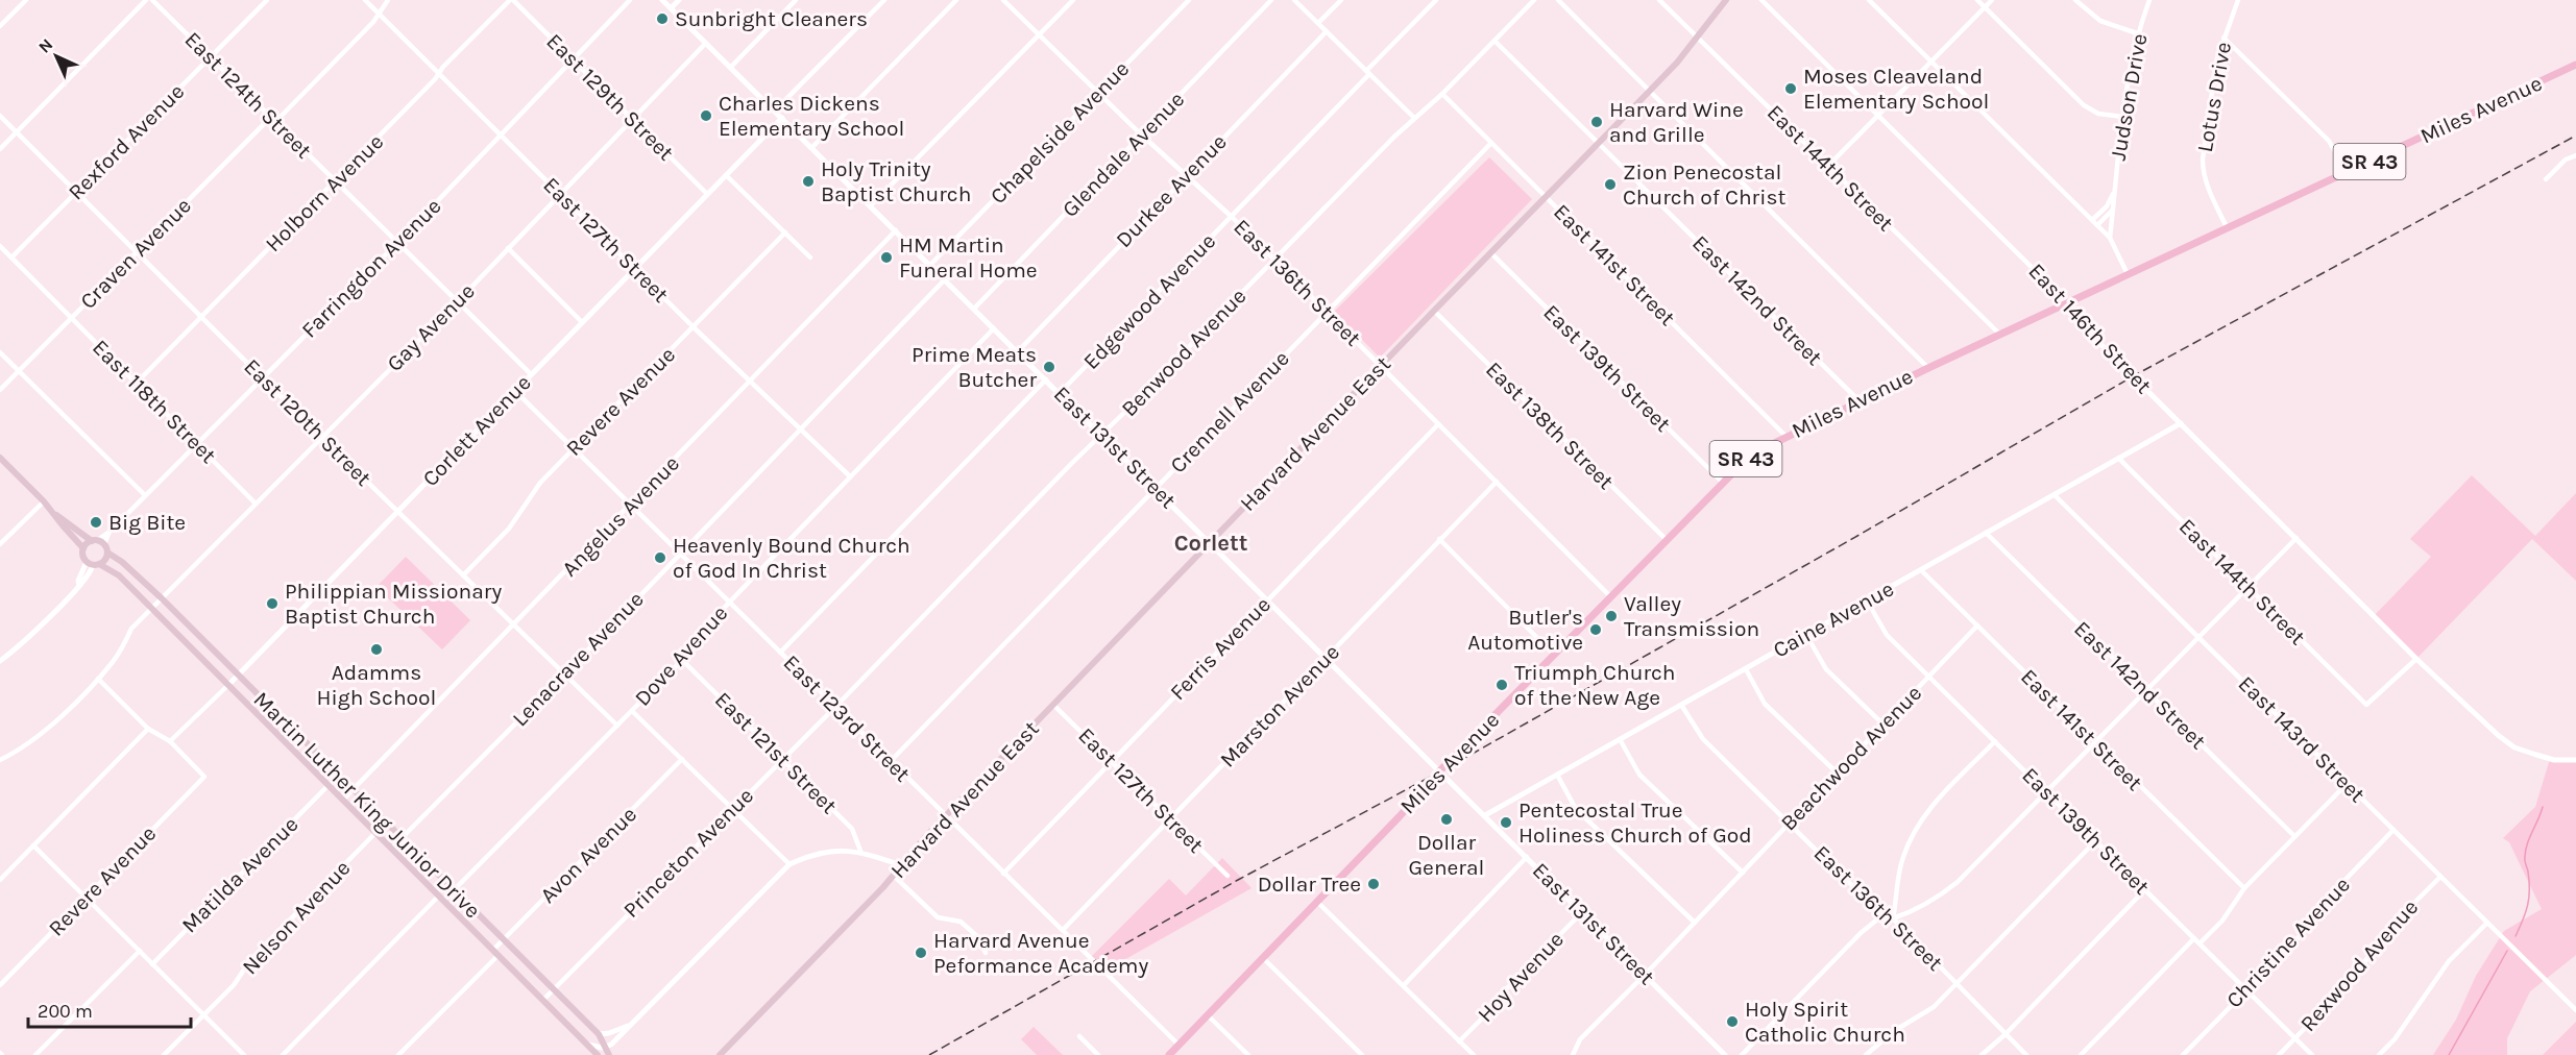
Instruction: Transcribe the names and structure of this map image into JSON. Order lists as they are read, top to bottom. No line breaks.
{"streets":{"main road":["Miles Avenue","SR 43","Harvard Avenue East","Martin Luther King Junior Drive"],"street":["East 124th Street","East 129th Street","Judson Drive","Lotus Drive","Chapelside Avenue","Rexford Avenue","Glendale Avenue","East 144th Street","Durkee Avenue","Holborn Avenue","East 127th Street","Craven Avenue","East 141st Street","Farringdon Avenue","East 136th Street","East 142nd Street","Edgewood Avenue","Gay Avenue","East 146th Street","Benwood Avenue","East 139th Street","East 118th Street","Revere Avenue","Crennell Avenue","East 120th Street","East 138th Street","Corlett Avenue","East 131st Street","Angelus Avenue","Caine Avenue","Ferris Avenue","Dove Avenue","Lenacrave Avenue","Marston Avenue","East 123rd Street","East 143rd Street","East 121st Street","Beachwood Avenue","Princeton Avenue","Avon Avenue","Matilda Avenue","Nelson Avenue","Christine Avenue","Rexwood Avenue","Hoy Avenue"]},"crossings":[["East 124th Street","Rexford Avenue"],["East 124th Street","Holborn Avenue"],["East 124th Street","Craven Avenue"],["East 124th Street","Farringdon Avenue"],["East 124th Street","Gay Avenue"],["East 124th Street","Corlett Avenue"],["East 129th Street","Holborn Avenue"],["East 129th Street","Farringdon Avenue"],["East 129th Street","Gay Avenue"],["East 129th Street","Corlett Avenue"],["Lotus Drive","Miles Avenue"],["Miles Avenue","East 144th Street"],["Miles Avenue","East 141st Street"],["Miles Avenue","East 136th Street"],["Miles Avenue","East 142nd Street"],["Miles Avenue","East 146th Street"],["Miles Avenue","East 139th Street"],["Miles Avenue","East 138th Street"],["Miles Avenue","East 131st Street"],["Miles Avenue","East 123rd Street"],["Chapelside Avenue","East 136th Street"],["Chapelside Avenue","East 131st Street"],["Rexford Avenue","East 118th Street"],["Rexford Avenue","East 120th Street"],["Glendale Avenue","East 136th Street"],["Glendale Avenue","East 131st Street"],["East 144th Street","East 146th Street"],["East 144th Street","Harvard Avenue East"],["East 144th Street","Caine Avenue"],["Durkee Avenue","East 136th Street"],["Durkee Avenue","East 131st Street"],["Holborn Avenue","East 127th Street"],["Holborn Avenue","East 118th Street"],["Holborn Avenue","East 120th Street"],["East 127th Street","Farringdon Avenue"],["East 127th Street","Gay Avenue"],["East 127th Street","Revere Avenue"],["East 127th Street","Corlett Avenue"],["East 127th Street","Harvard Avenue East"],["East 127th Street","Angelus Avenue"],["East 127th Street","Ferris Avenue"],["East 127th Street","Dove Avenue"],["East 127th Street","Lenacrave Avenue"],["East 127th Street","Marston Avenue"],["Craven Avenue","East 118th Street"],["Craven Avenue","East 120th Street"],["East 141st Street","Benwood Avenue"],["East 141st Street","Crennell Avenue"],["East 141st Street","Harvard Avenue East"],["East 141st Street","Caine Avenue"],["East 141st Street","Beachwood Avenue"],["Farringdon Avenue","East 118th Street"],["Farringdon Avenue","East 120th Street"],["Farringdon Avenue","Martin Luther King Junior Drive"],["East 136th Street","Edgewood Avenue"],["East 136th Street","Benwood Avenue"],["East 136th Street","Crennell Avenue"],["East 136th Street","Harvard Avenue East"],["East 136th Street","Caine Avenue"],["East 136th Street","Ferris Avenue"],["East 136th Street","Marston Avenue"],["East 136th Street","Beachwood Avenue"],["East 142nd Street","Benwood Avenue"],["East 142nd Street","Harvard Avenue East"],["East 142nd Street","Caine Avenue"],["Edgewood Avenue","East 131st Street"],["Gay Avenue","East 118th Street"],["Gay Avenue","East 120th Street"],["Gay Avenue","East 131st Street"],["Gay Avenue","Martin Luther King Junior Drive"],["East 146th Street","Caine Avenue"],["Benwood Avenue","East 131st Street"],["Benwood Avenue","East 123rd Street"],["Benwood Avenue","Princeton Avenue"],["East 139th Street","Harvard Avenue East"],["East 139th Street","Caine Avenue"],["East 139th Street","Beachwood Avenue"],["East 139th Street","Christine Avenue"],["East 139th Street","Rexwood Avenue"],["Revere Avenue","East 120th Street"],["Revere Avenue","Corlett Avenue"],["Revere Avenue","East 123rd Street"],["Crennell Avenue","East 131st Street"],["Crennell Avenue","East 123rd Street"],["East 120th Street","Corlett Avenue"],["East 120th Street","Angelus Avenue"],["East 120th Street","Dove Avenue"],["East 120th Street","Lenacrave Avenue"],["East 138th Street","Harvard Avenue East"],["Corlett Avenue","East 131st Street"],["Corlett Avenue","East 123rd Street"],["Corlett Avenue","Martin Luther King Junior Drive"],["Harvard Avenue East","East 131st Street"],["Harvard Avenue East","East 123rd Street"],["East 131st Street","Angelus Avenue"],["East 131st Street","Caine Avenue"],["East 131st Street","Ferris Avenue"],["East 131st Street","Dove Avenue"],["East 131st Street","Lenacrave Avenue"],["East 131st Street","Marston Avenue"],["East 131st Street","Beachwood Avenue"],["East 131st Street","Hoy Avenue"],["Angelus Avenue","East 123rd Street"],["Angelus Avenue","Martin Luther King Junior Drive"],["Caine Avenue","East 143rd Street"],["Ferris Avenue","East 123rd Street"],["Dove Avenue","East 123rd Street"],["Dove Avenue","East 121st Street"],["Dove Avenue","Martin Luther King Junior Drive"],["Lenacrave Avenue","East 123rd Street"],["Lenacrave Avenue","Martin Luther King Junior Drive"],["Marston Avenue","East 123rd Street"],["East 123rd Street","Princeton Avenue"],["East 143rd Street","Christine Avenue"],["East 143rd Street","Rexwood Avenue"],["East 121st Street","Princeton Avenue"],["Martin Luther King Junior Drive","Princeton Avenue"],["Martin Luther King Junior Drive","Avon Avenue"],["Martin Luther King Junior Drive","Matilda Avenue"],["Martin Luther King Junior Drive","Nelson Avenue"]],"districts":["Corlett"],"places":["Sunbright Cleaners","Moses Cleaveland Elementary School","Charles Dickens Elementary School","Harvard Wine and Grille","Holy Trinity Baptist Church","Zion Penecostal Church of Christ","HM Martin Funeral Home","Prime Meats Butcher","Big Bite","Heavenly Bound Church of God In Christ","Philippian Missionary Baptist Church","Valley Transmission","Butler's Automotive","Adamms High School","Triumph Church of the New Age","Dollar General","Pentecostal True Holiness Church of God","Dollar Tree","Harvard Avenue Peformance Academy","Holy Spirit Catholic Church"],"scale_bar":"200 m","north":"top left"}
